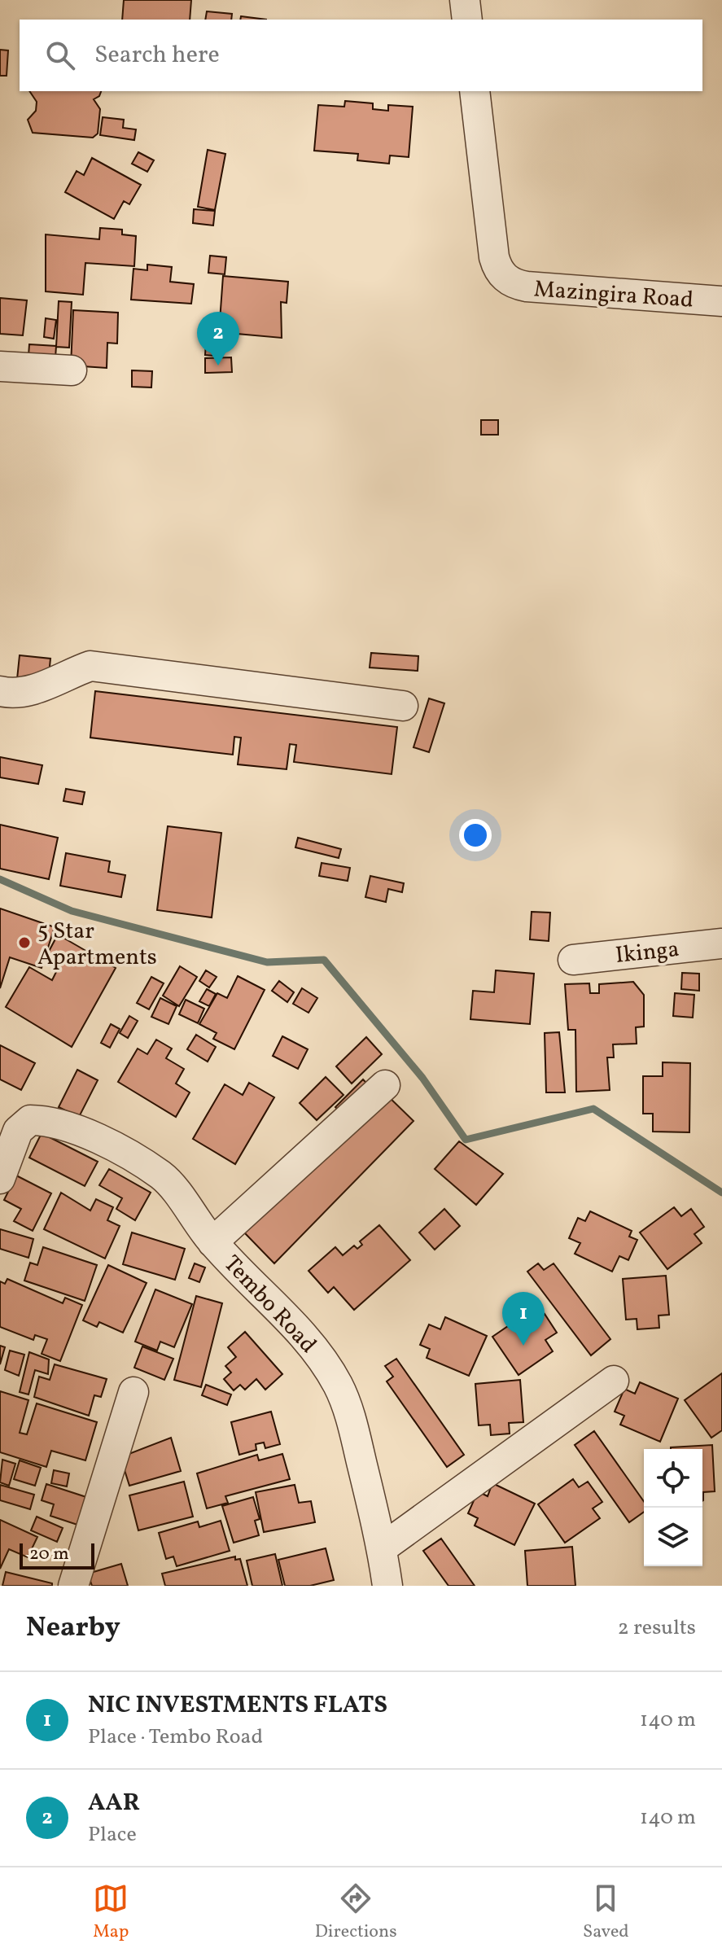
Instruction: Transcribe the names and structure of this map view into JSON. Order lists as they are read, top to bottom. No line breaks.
{"streets":{"street":["Mazingira Road","Ikinga","Tembo Road"]},"places":["5 Star Apartments"],"scale_bar":"20 m","page":{"search":"Search here","pins":["2","1"],"scale":"20 m","heading":["Nearby","2 results"],"list":[{"mark":"1","name":"NIC INVESTMENTS FLATS","note":"Place · Tembo Road","value":"140 m"},{"mark":"2","name":"AAR","note":"Place","value":"140 m"}],"nav":["Map","Directions","Saved"]}}
